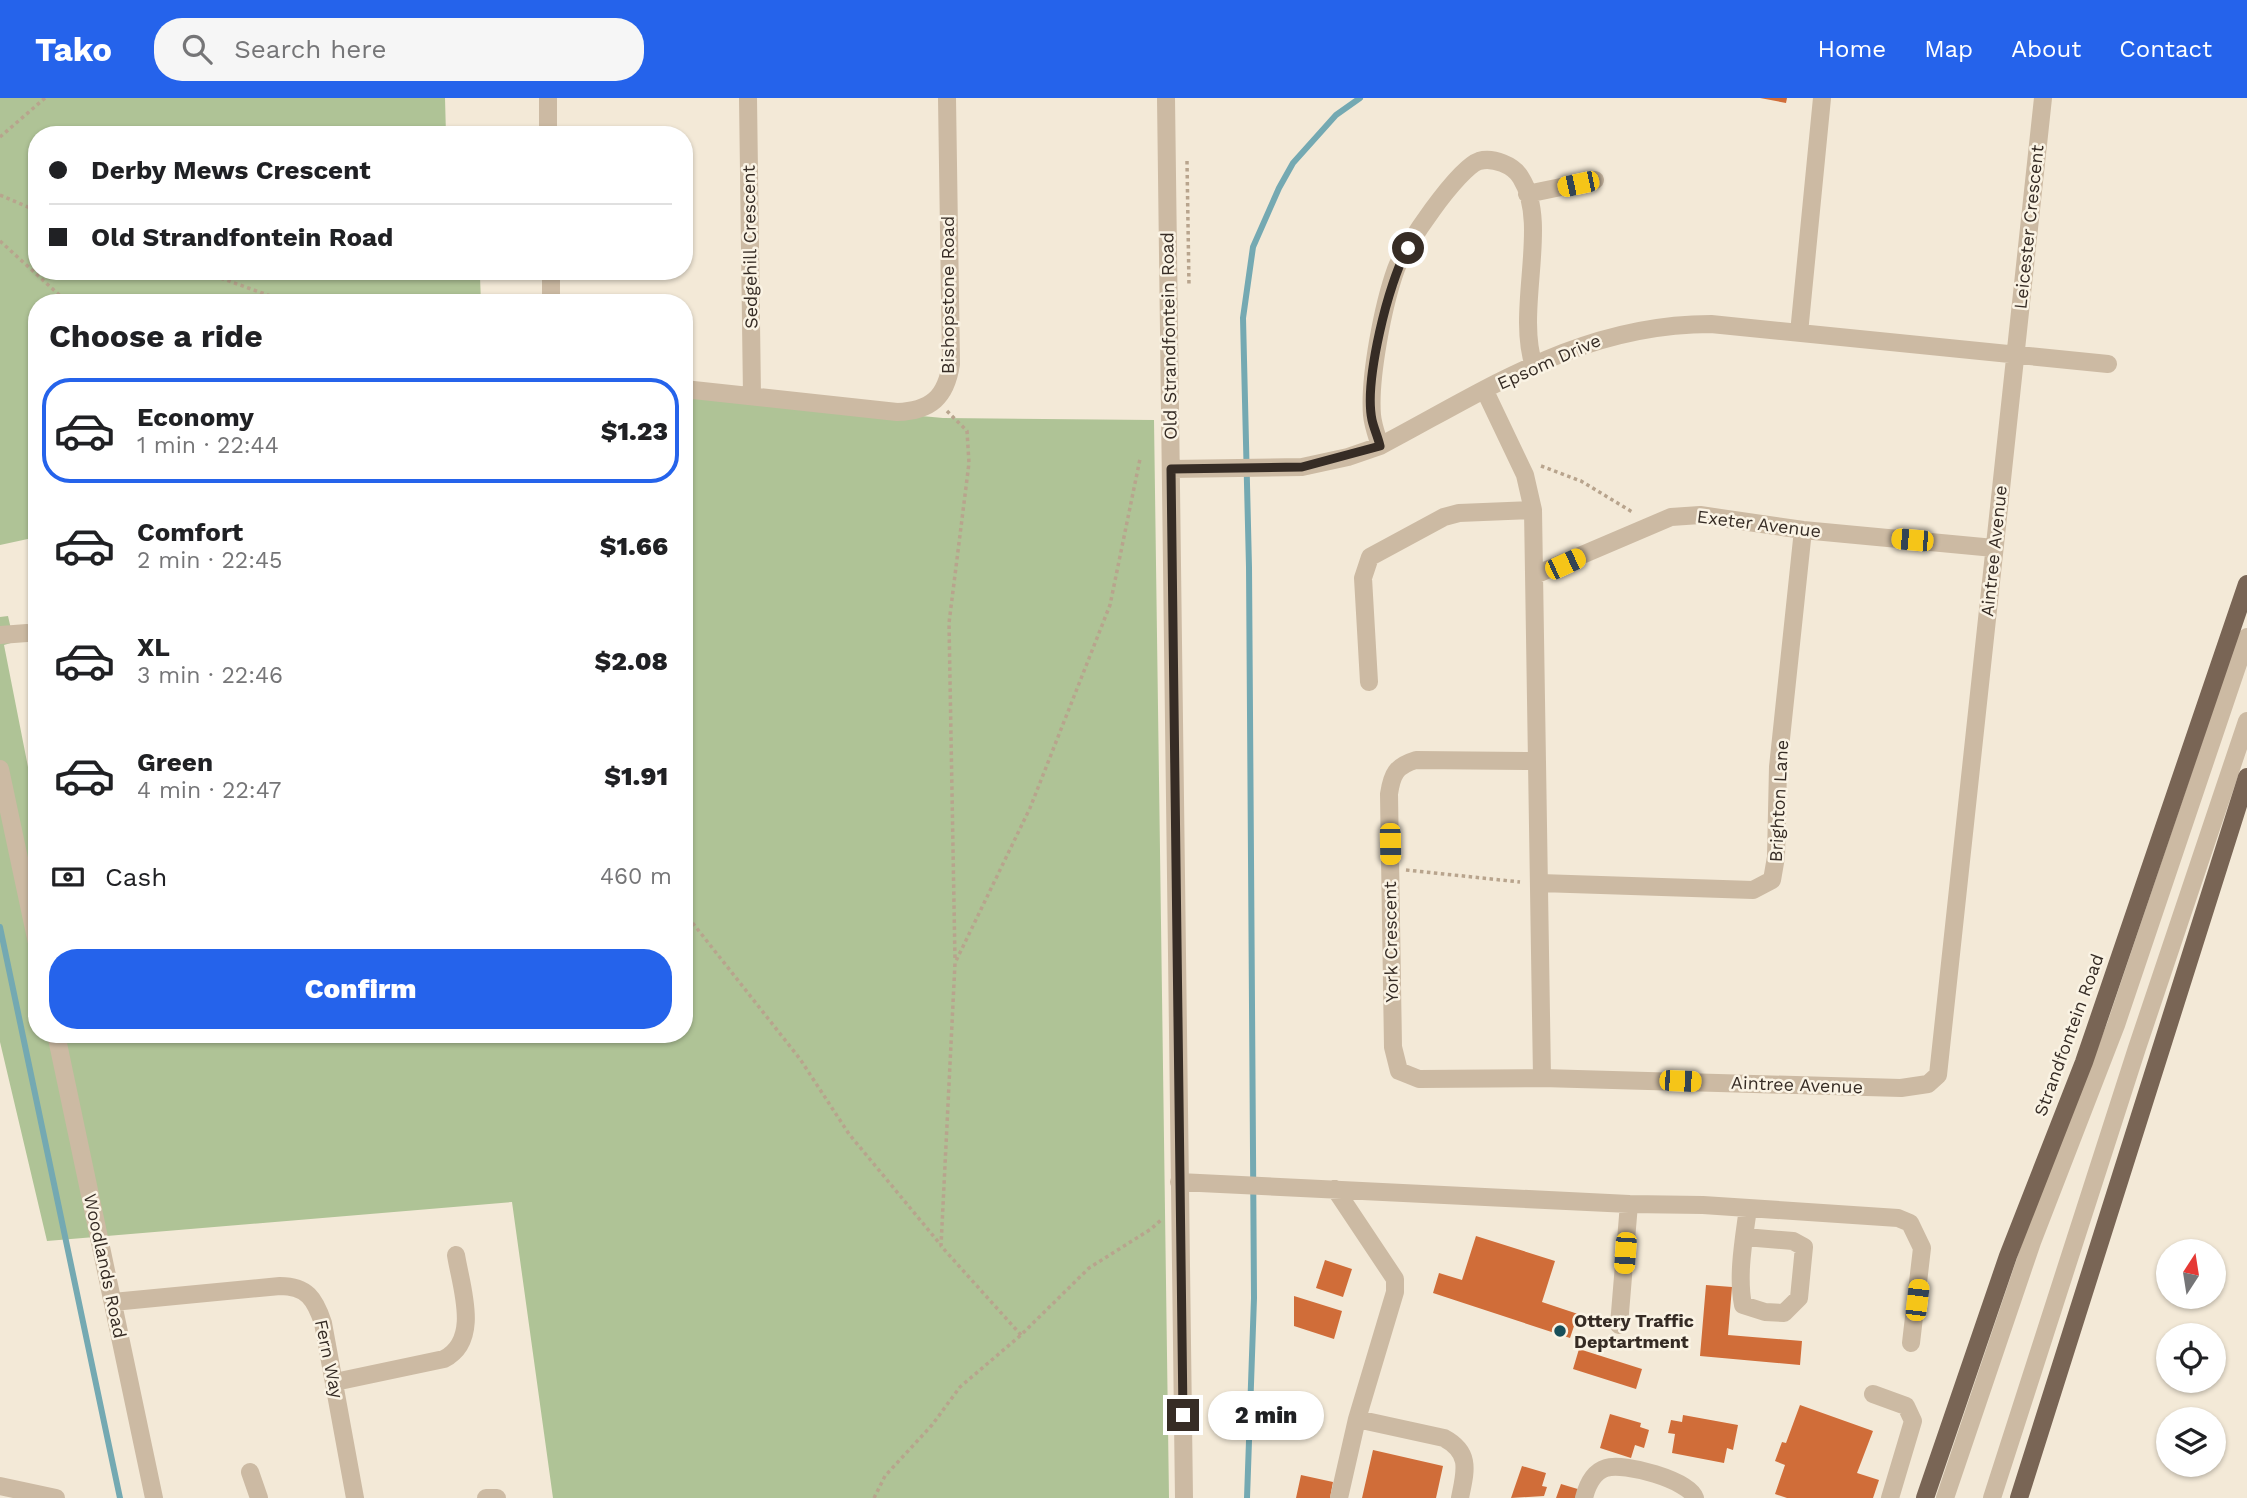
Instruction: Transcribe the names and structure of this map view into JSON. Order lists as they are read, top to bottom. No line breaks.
{"streets":{"main road":["Strandfontein Road"],"street":["Leicester Crescent","Sedgehill Crescent","Bishopstone Road","Old Strandfontein Road","Epsom Drive","Exeter Avenue","Aintree Avenue","Brighton Lane","York Crescent","Woodlands Road","Fern Way"]},"crossings":[["Leicester Crescent","Epsom Drive"],["Leicester Crescent","Aintree Avenue"],["Old Strandfontein Road","Epsom Drive"],["Epsom Drive","Aintree Avenue"],["Exeter Avenue","Aintree Avenue"],["Exeter Avenue","Brighton Lane"],["Aintree Avenue","York Crescent"],["Woodlands Road","Fern Way"]],"places":["Ottery Traffic Deptartment"],"north":"top","page":{"header":"Tako","search":"Search here","nav":["Home","Map","About","Contact"],"banner":["Derby Mews Crescent","Old Strandfontein Road"],"heading":"Choose a ride","list":[{"name":"Economy","note":"1 min · 22:44","value":"$1.23"},{"name":"Comfort","note":"2 min · 22:45","value":"$1.66"},{"name":"XL","note":"3 min · 22:46","value":"$2.08"},{"name":"Green","note":"4 min · 22:47","value":"$1.91"}],"pay":["Cash","460 m"],"buttons":"Confirm","bubble":"2 min"}}
